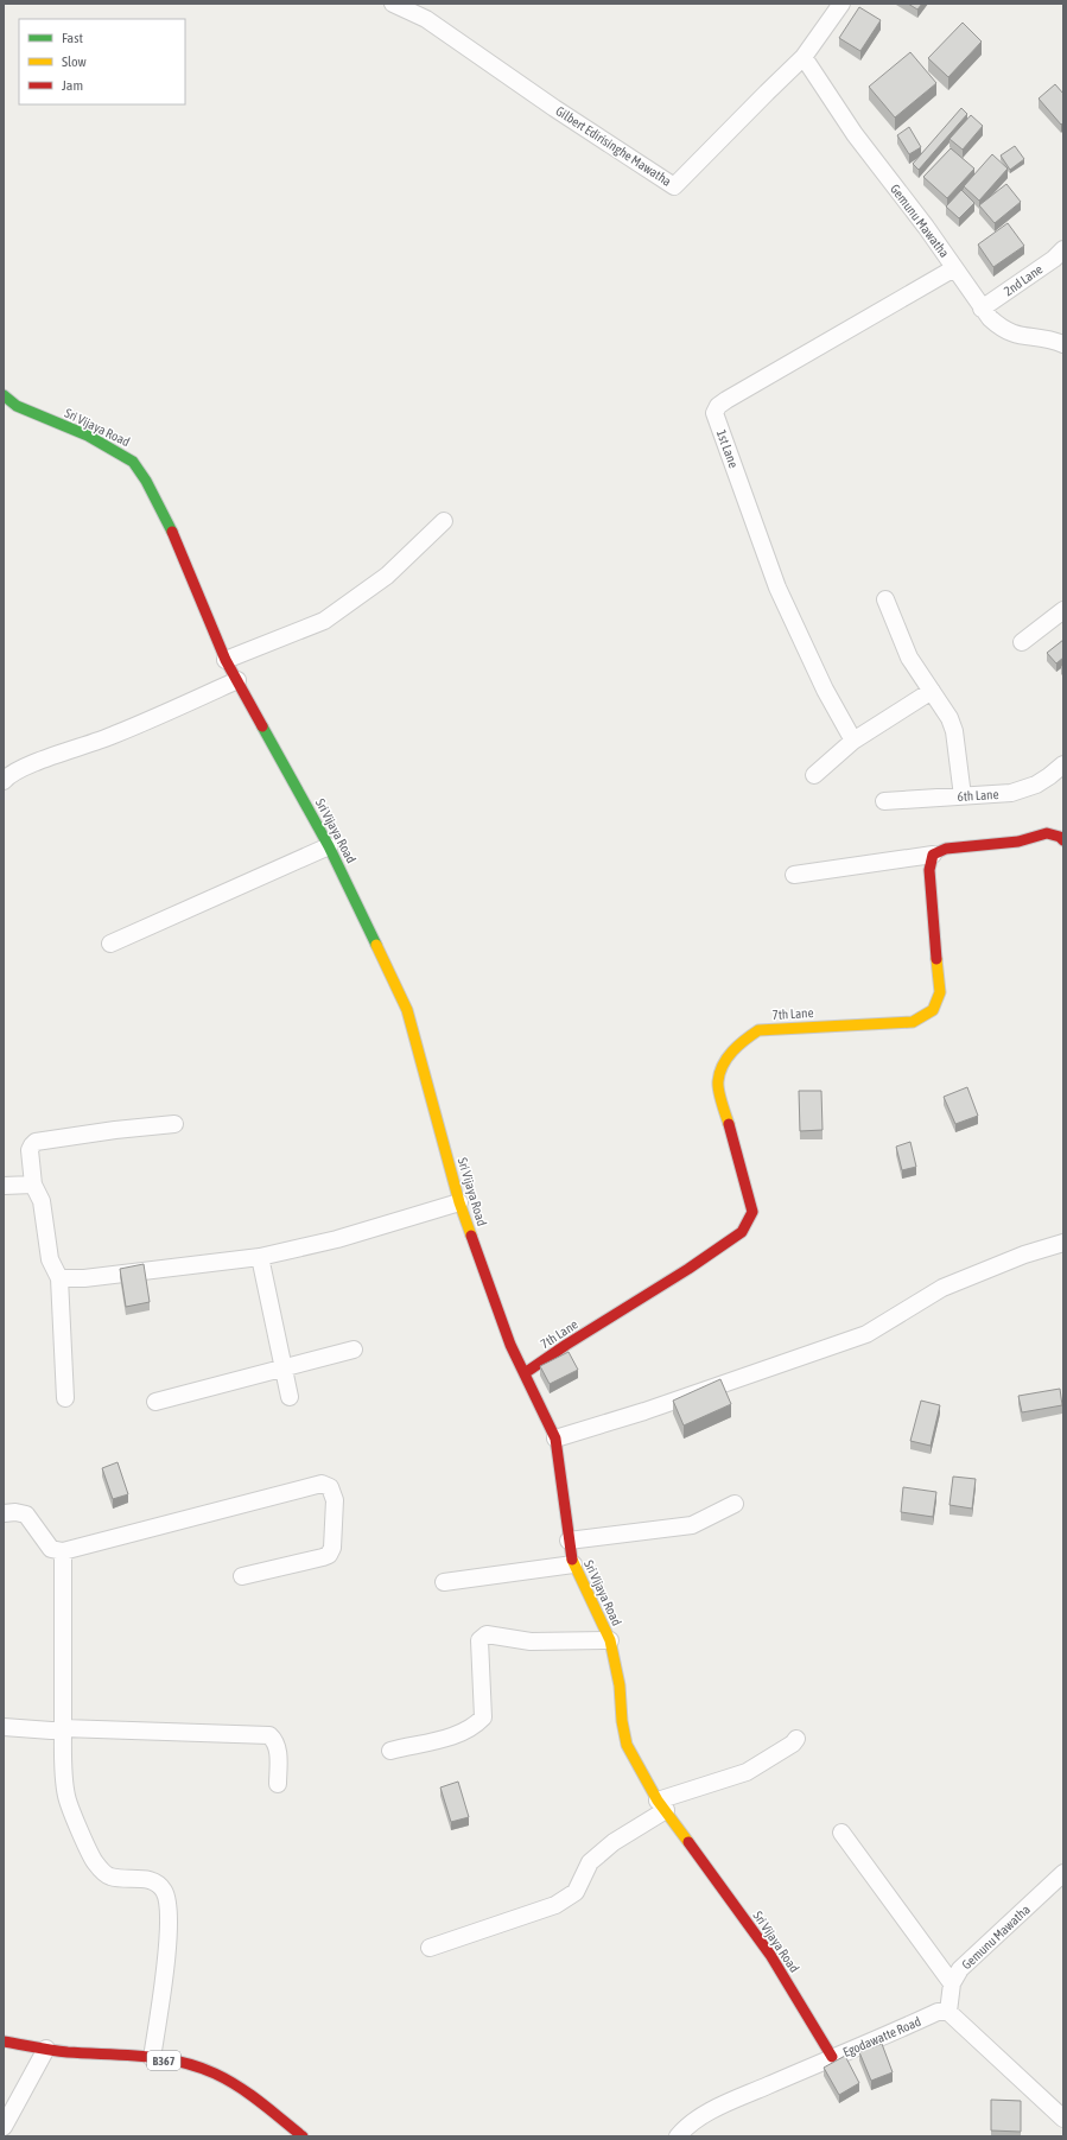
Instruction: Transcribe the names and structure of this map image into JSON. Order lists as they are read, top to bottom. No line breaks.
{"streets":{"street":["Gilbert Edirisinghe Mawatha","Gemunu Mawatha","2nd Lane","Sri Vijaya Road","1st Lane","6th Lane","7th Lane","Egodawatte Road","B367"]},"crossings":[["Gilbert Edirisinghe Mawatha","Gemunu Mawatha"],["Gemunu Mawatha","2nd Lane"],["Gemunu Mawatha","1st Lane"],["Gemunu Mawatha","Egodawatte Road"],["Sri Vijaya Road","7th Lane"],["Sri Vijaya Road","Egodawatte Road"]],"legend":["Fast","Slow","Jam"]}
